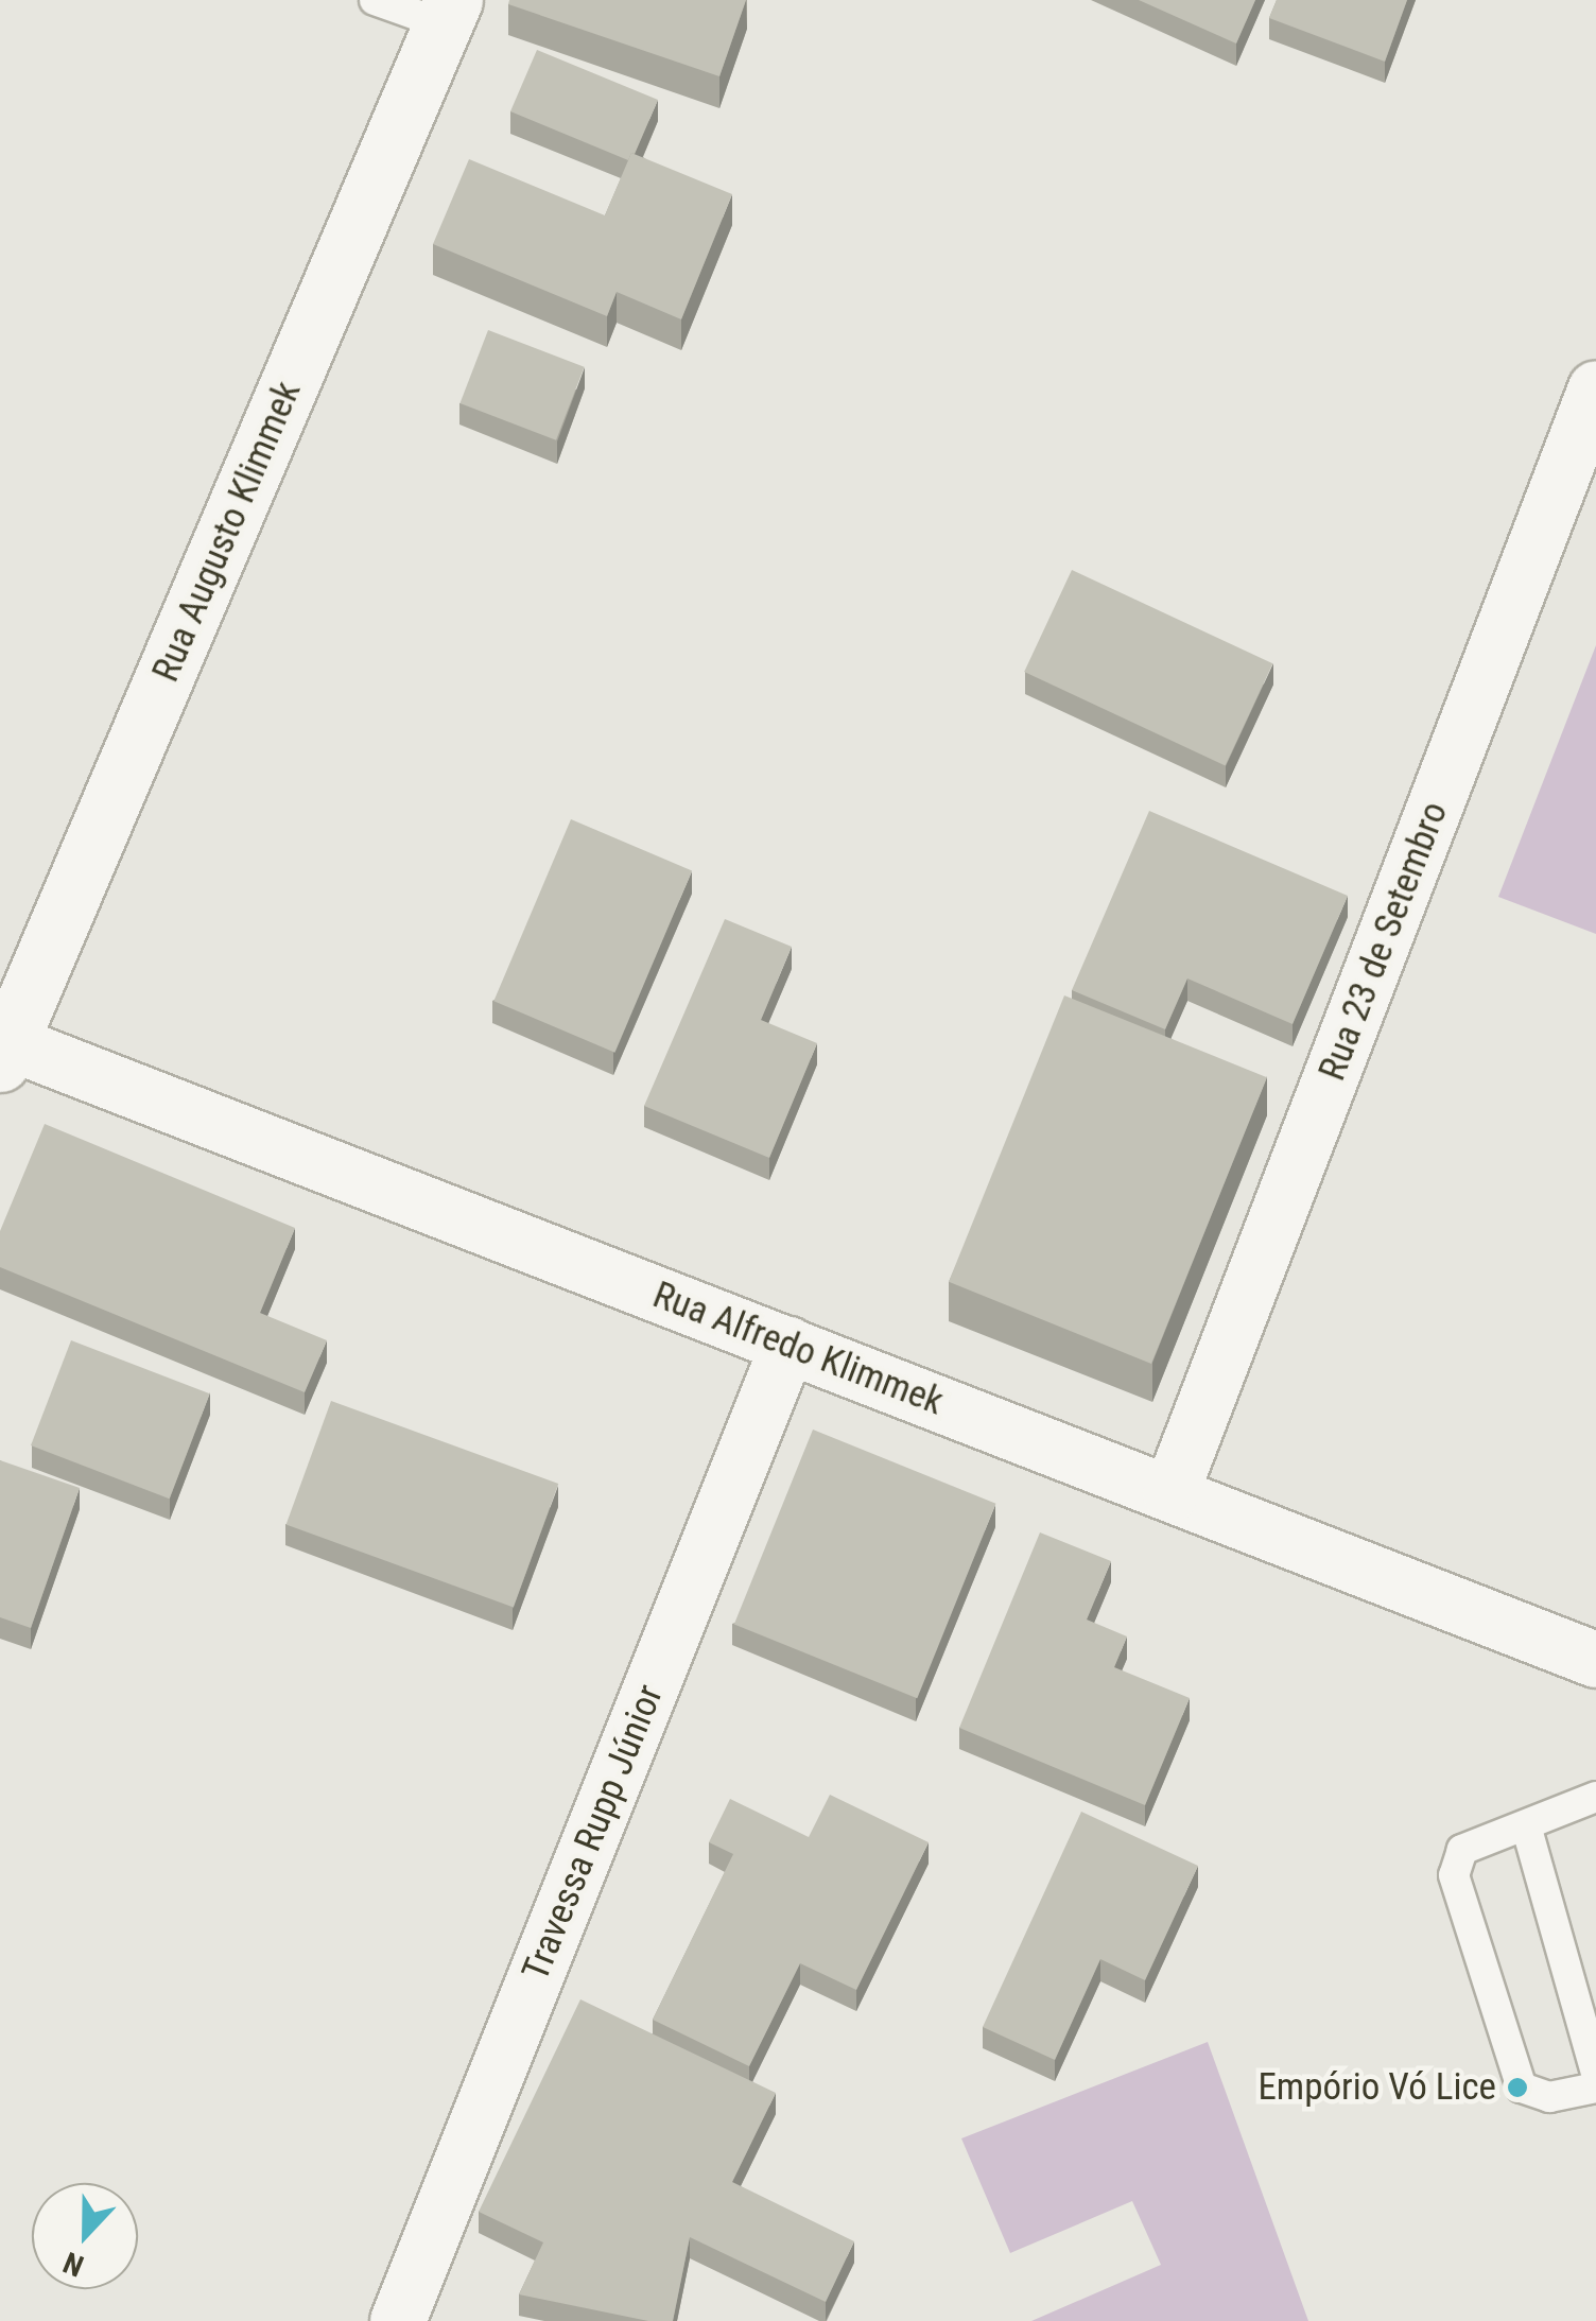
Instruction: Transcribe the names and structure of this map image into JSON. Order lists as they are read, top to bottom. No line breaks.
{"streets":{"street":["Rua Augusto Klimmek","Rua 23 de Setembro","Rua Alfredo Klimmek","Travessa Rupp Júnior"]},"crossings":[["Rua Augusto Klimmek","Rua Alfredo Klimmek"],["Rua 23 de Setembro","Rua Alfredo Klimmek"],["Rua Alfredo Klimmek","Travessa Rupp Júnior"]],"places":["Empório Vó Lice"],"north":"bottom"}
